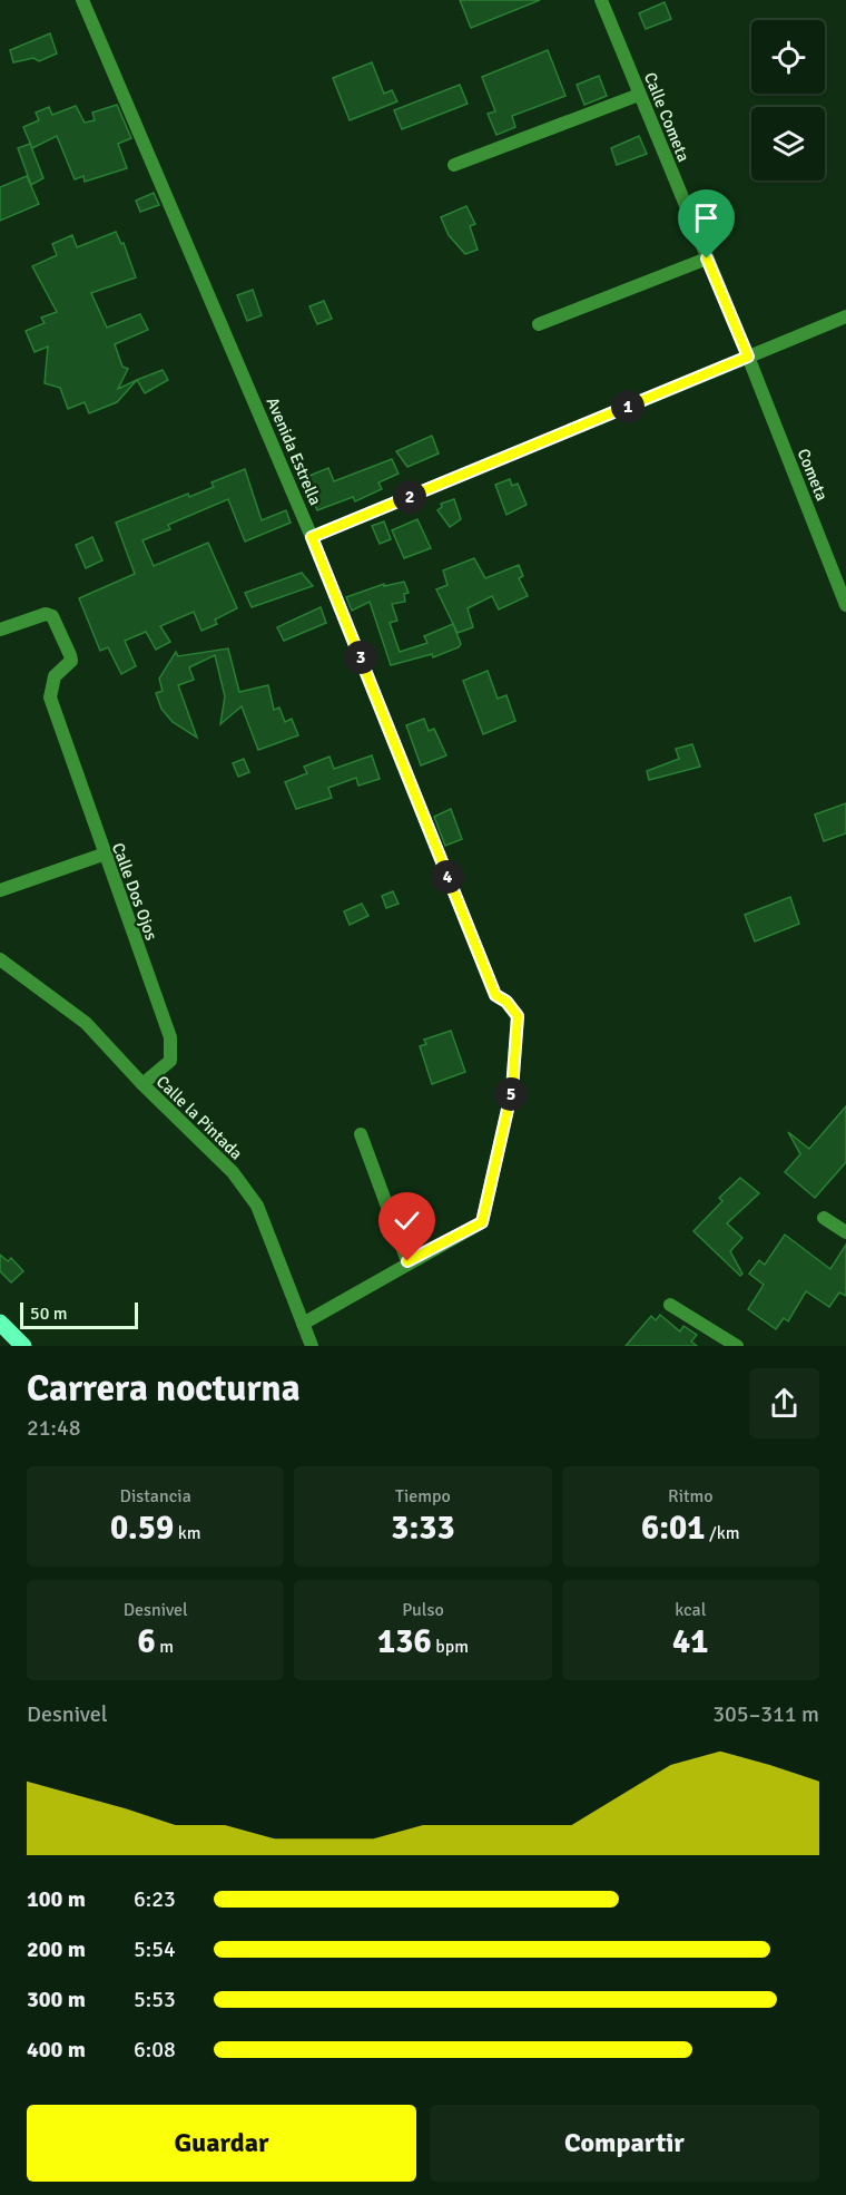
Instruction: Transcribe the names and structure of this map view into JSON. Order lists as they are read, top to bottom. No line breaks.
{"streets":{"street":["Calle Cometa","Avenida Estrella","Cometa","Calle Dos Ojos","Calle la Pintada"]},"crossings":[["Calle Cometa","Cometa"],["Calle Dos Ojos","Calle la Pintada"]],"scale_bar":"50 m","page":{"pins":["1","2","3","4","5"],"scale":"50 m","heading":["Carrera nocturna","21:48"],"stats":[["Distancia","0.59 km"],["Tiempo","3:33"],["Ritmo","6:01 /km"],["Desnivel","6 m"],["Pulso","136 bpm"],["kcal","41"]],"chart":["Desnivel","305–311 m"],"list":[{"name":"100 m","note":"6:23"},{"name":"200 m","note":"5:54"},{"name":"300 m","note":"5:53"},{"name":"400 m","note":"6:08"}],"buttons":["Guardar","Compartir"]}}
